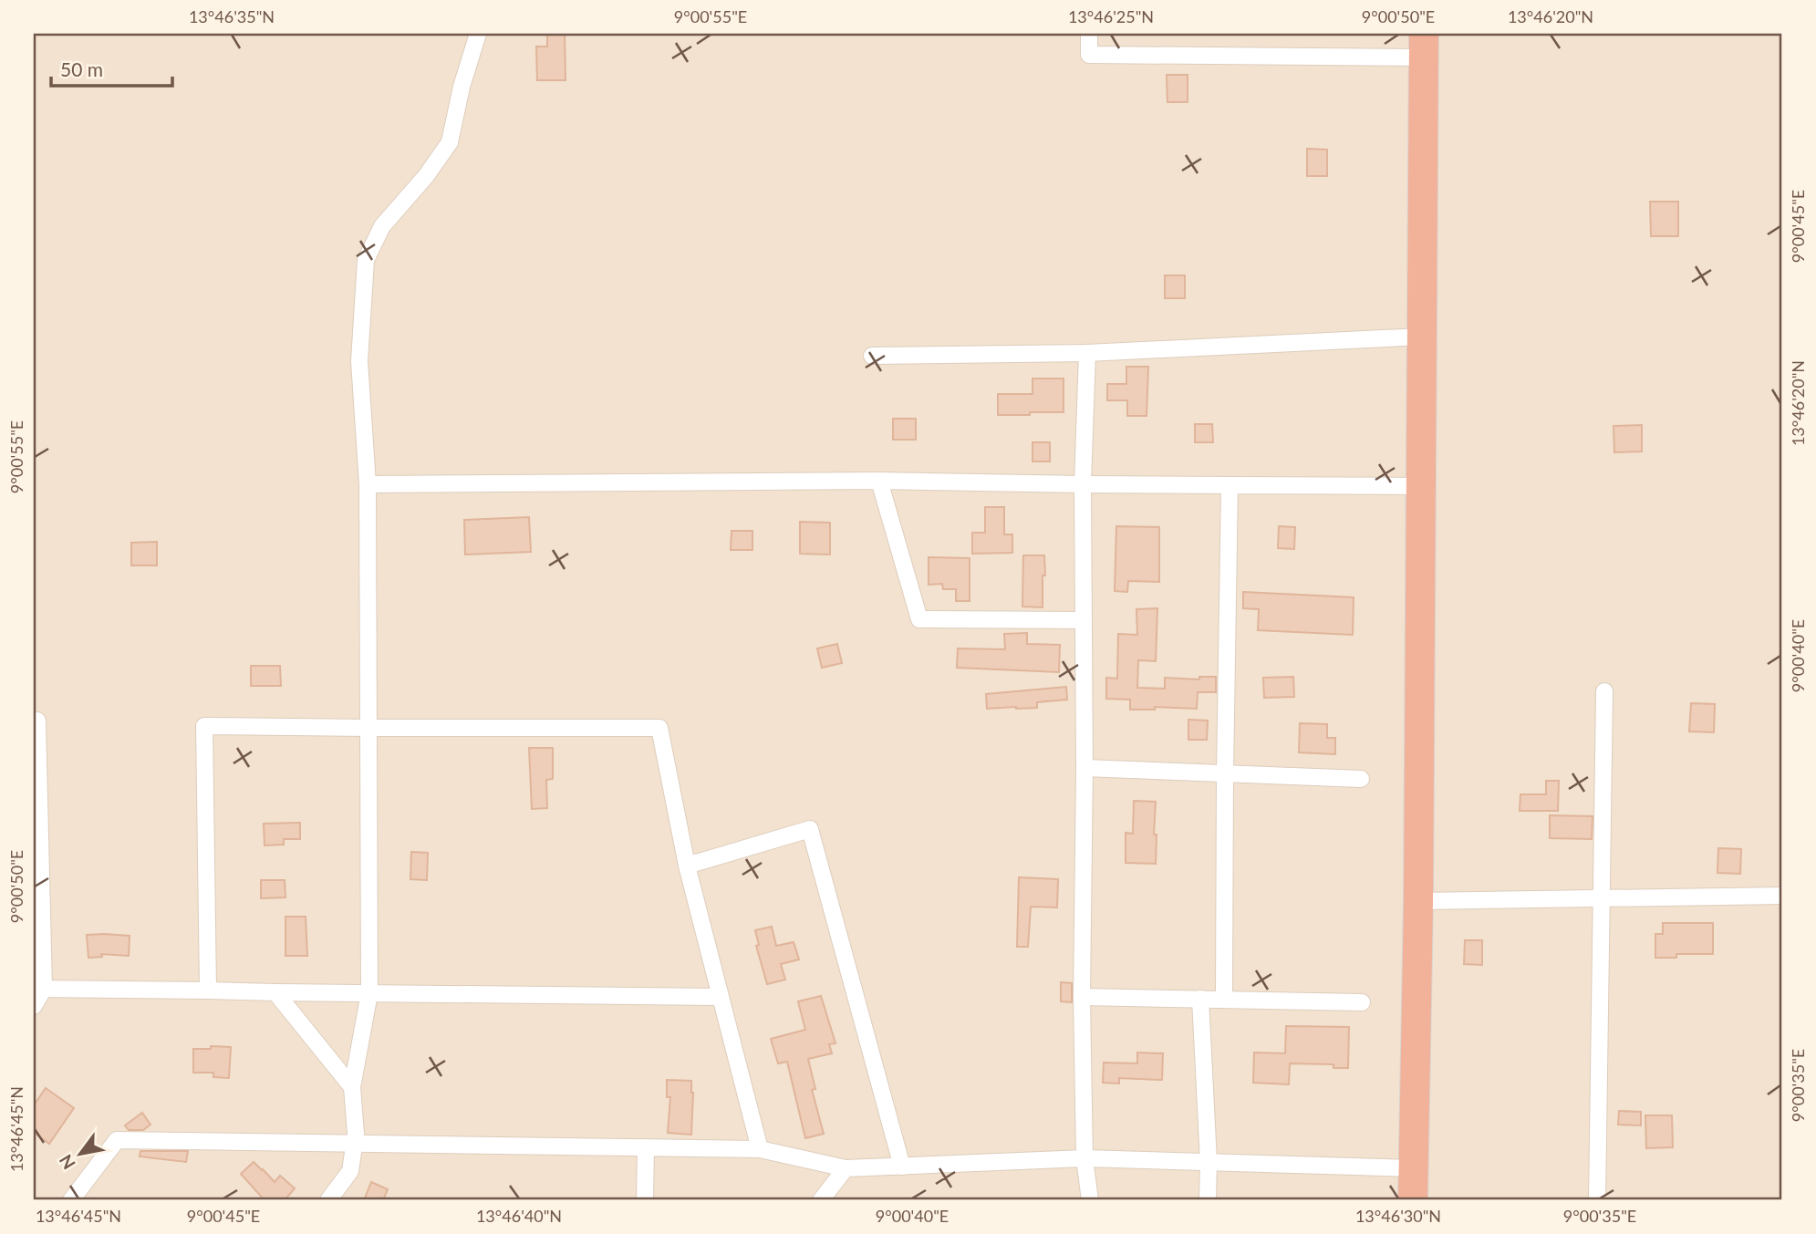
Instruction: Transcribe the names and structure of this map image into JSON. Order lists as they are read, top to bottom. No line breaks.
{"scale_bar":"50 m","north":"bottom left","coordinates":["13°46'35\"N","9°00'55\"E","13°46'25\"N","9°00'50\"E","13°46'20\"N","9°00'45\"E","9°00'40\"E","9°00'35\"E","13°46'45\"N","13°46'40\"N","13°46'30\"N"]}
